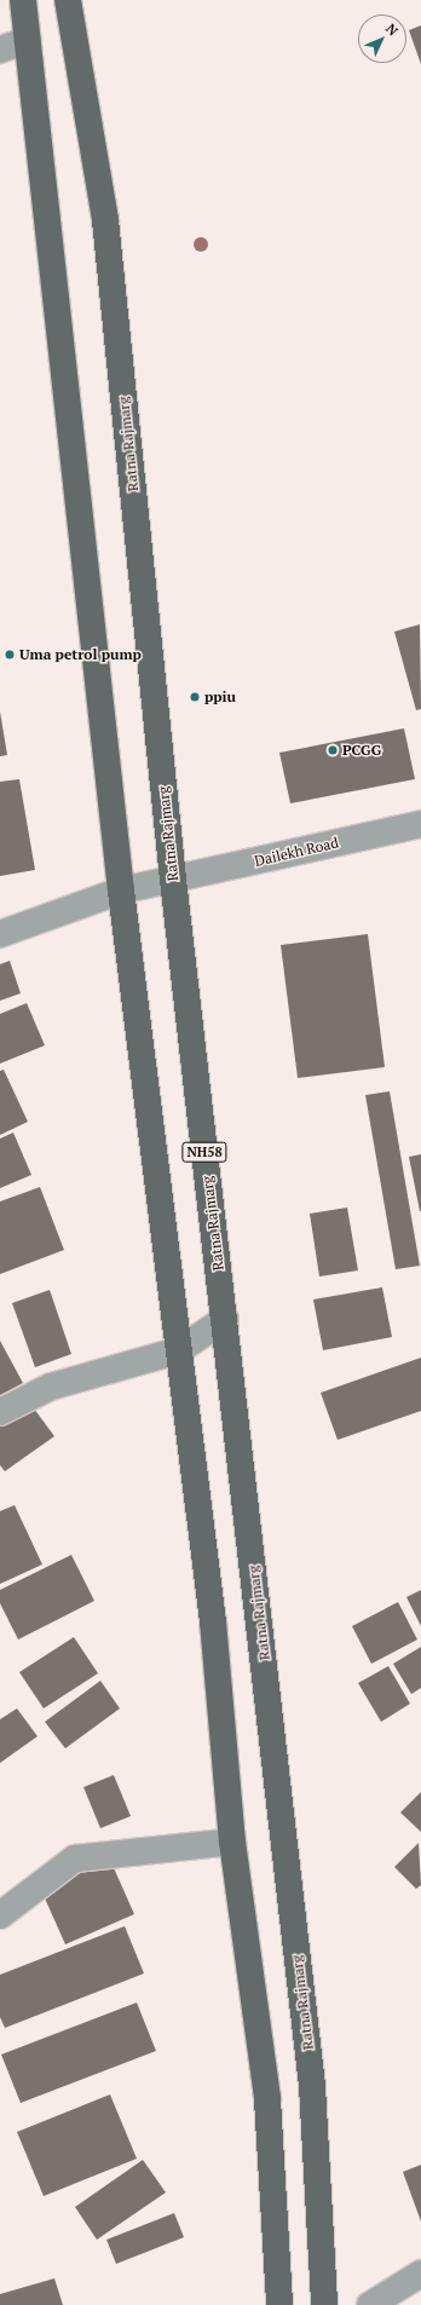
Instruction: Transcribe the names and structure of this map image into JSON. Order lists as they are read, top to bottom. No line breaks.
{"streets":{"main road":["Ratna Rajmarg","NH58"],"street":["Dailekh Road"]},"crossings":[["Ratna Rajmarg","Dailekh Road"]],"places":["Uma petrol pump","ppiu","PCGG"],"north":"top right"}
